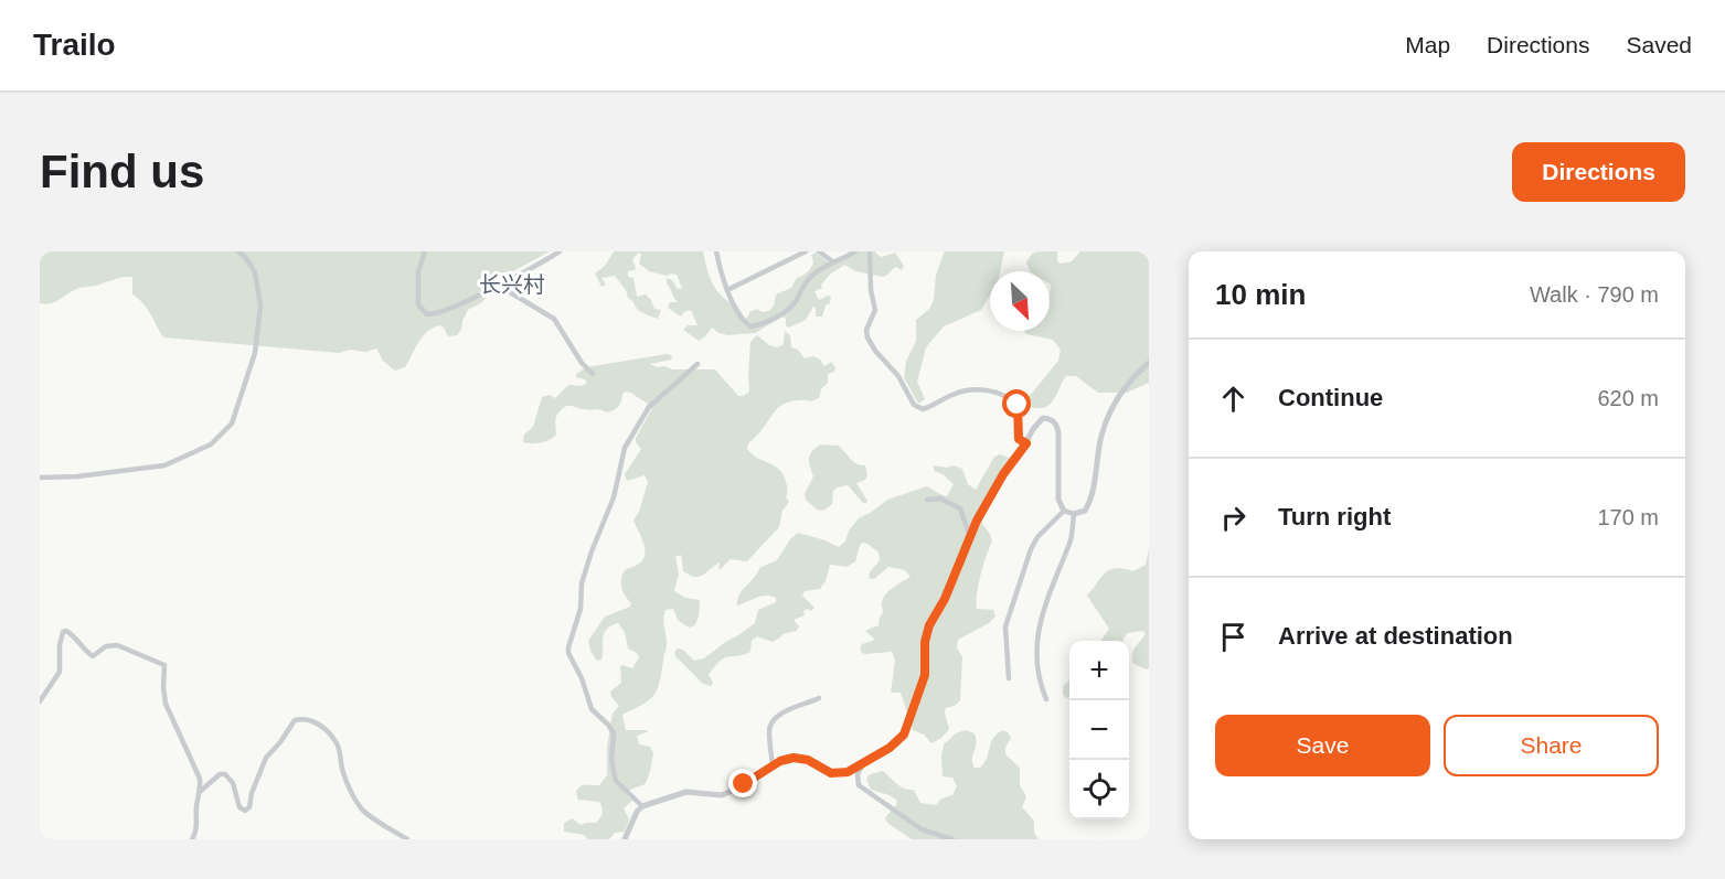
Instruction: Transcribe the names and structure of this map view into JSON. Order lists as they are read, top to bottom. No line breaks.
{"districts":["长兴村"],"north":"bottom right","page":{"header":"Trailo","nav":["Map","Directions","Saved"],"buttons":["Directions",["Save","Share"]],"title":"Find us","heading":["10 min","Walk · 790 m"],"list":[["Continue","620 m"],["Turn right","170 m"],"Arrive at destination"],"map_buttons":["+","−"]}}
